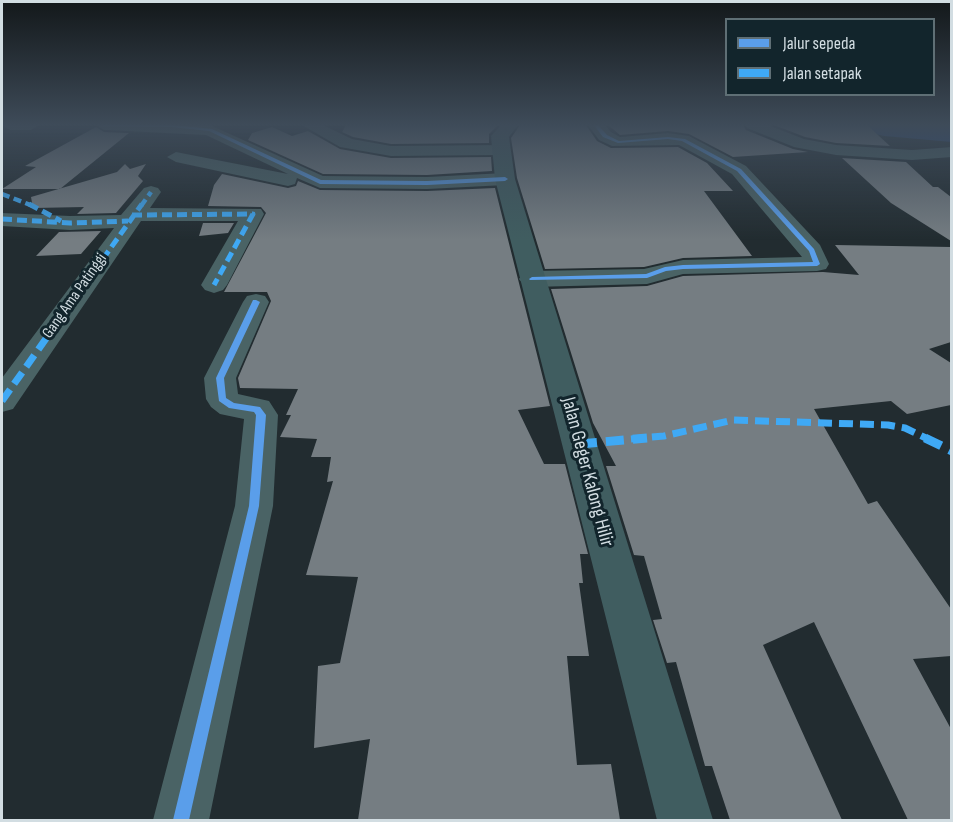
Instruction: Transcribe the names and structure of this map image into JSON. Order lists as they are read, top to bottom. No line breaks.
{"streets":{"main road":["Jalan Geger Kalong Hilir"],"street":["Gang Ama Patinggi"]},"legend":["Jalur sepeda","Jalan setapak"]}
